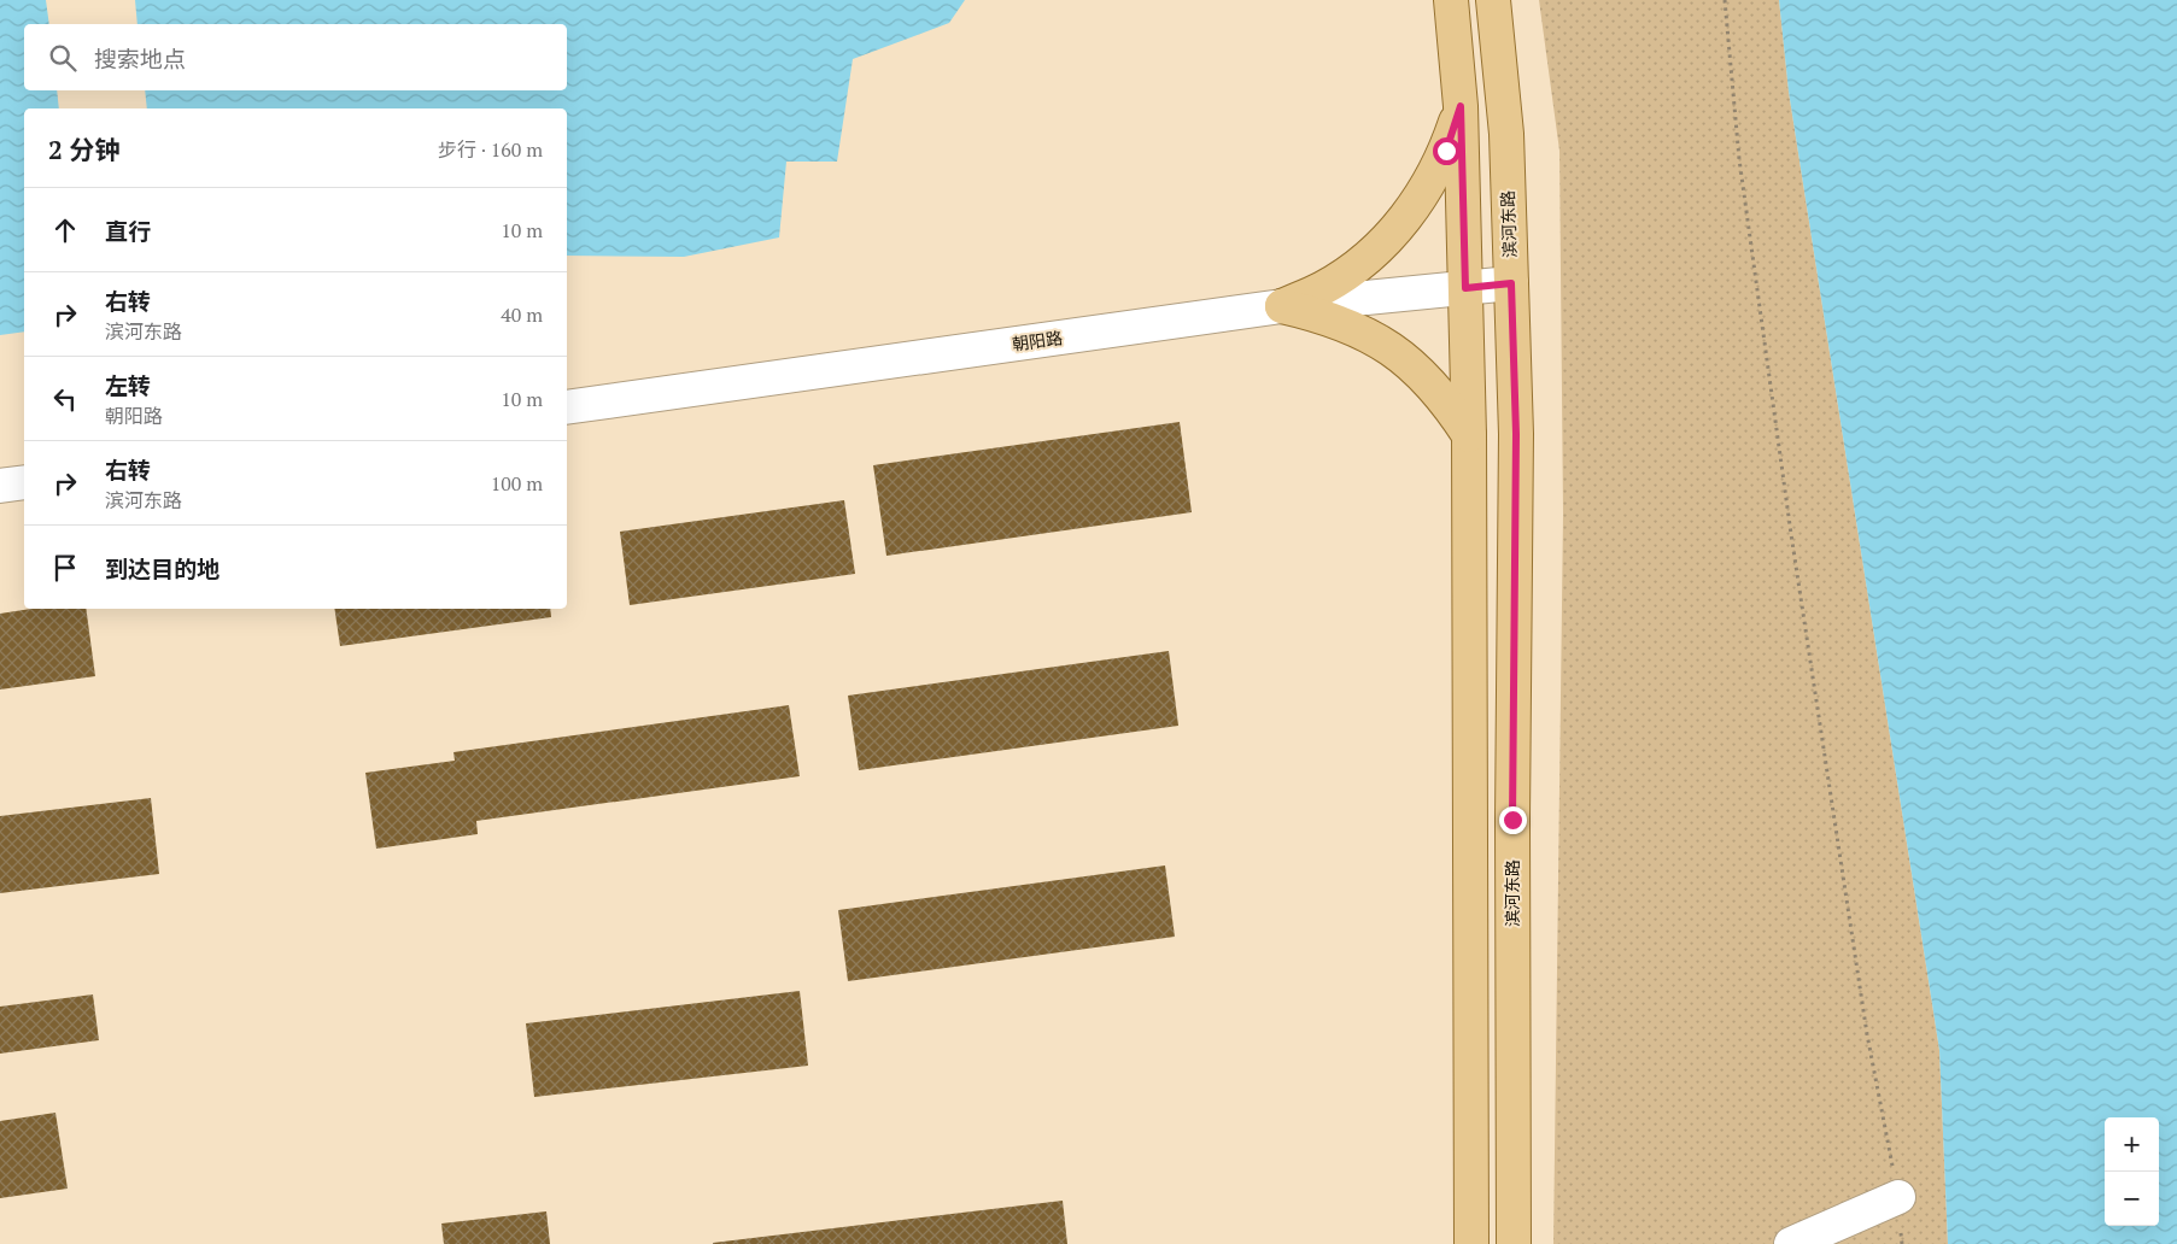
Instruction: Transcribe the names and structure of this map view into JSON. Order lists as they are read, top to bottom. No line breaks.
{"streets":{"main road":["滨河东路"],"street":["朝阳路"]},"crossings":[["滨河东路","朝阳路"]],"page":{"search":"搜索地点","heading":["2 分钟","步行 · 160 m"],"list":[["直行","10 m"],["右转","滨河东路","40 m"],["左转","朝阳路","10 m"],["右转","滨河东路","100 m"],"到达目的地"],"map_buttons":["+","−"]}}
